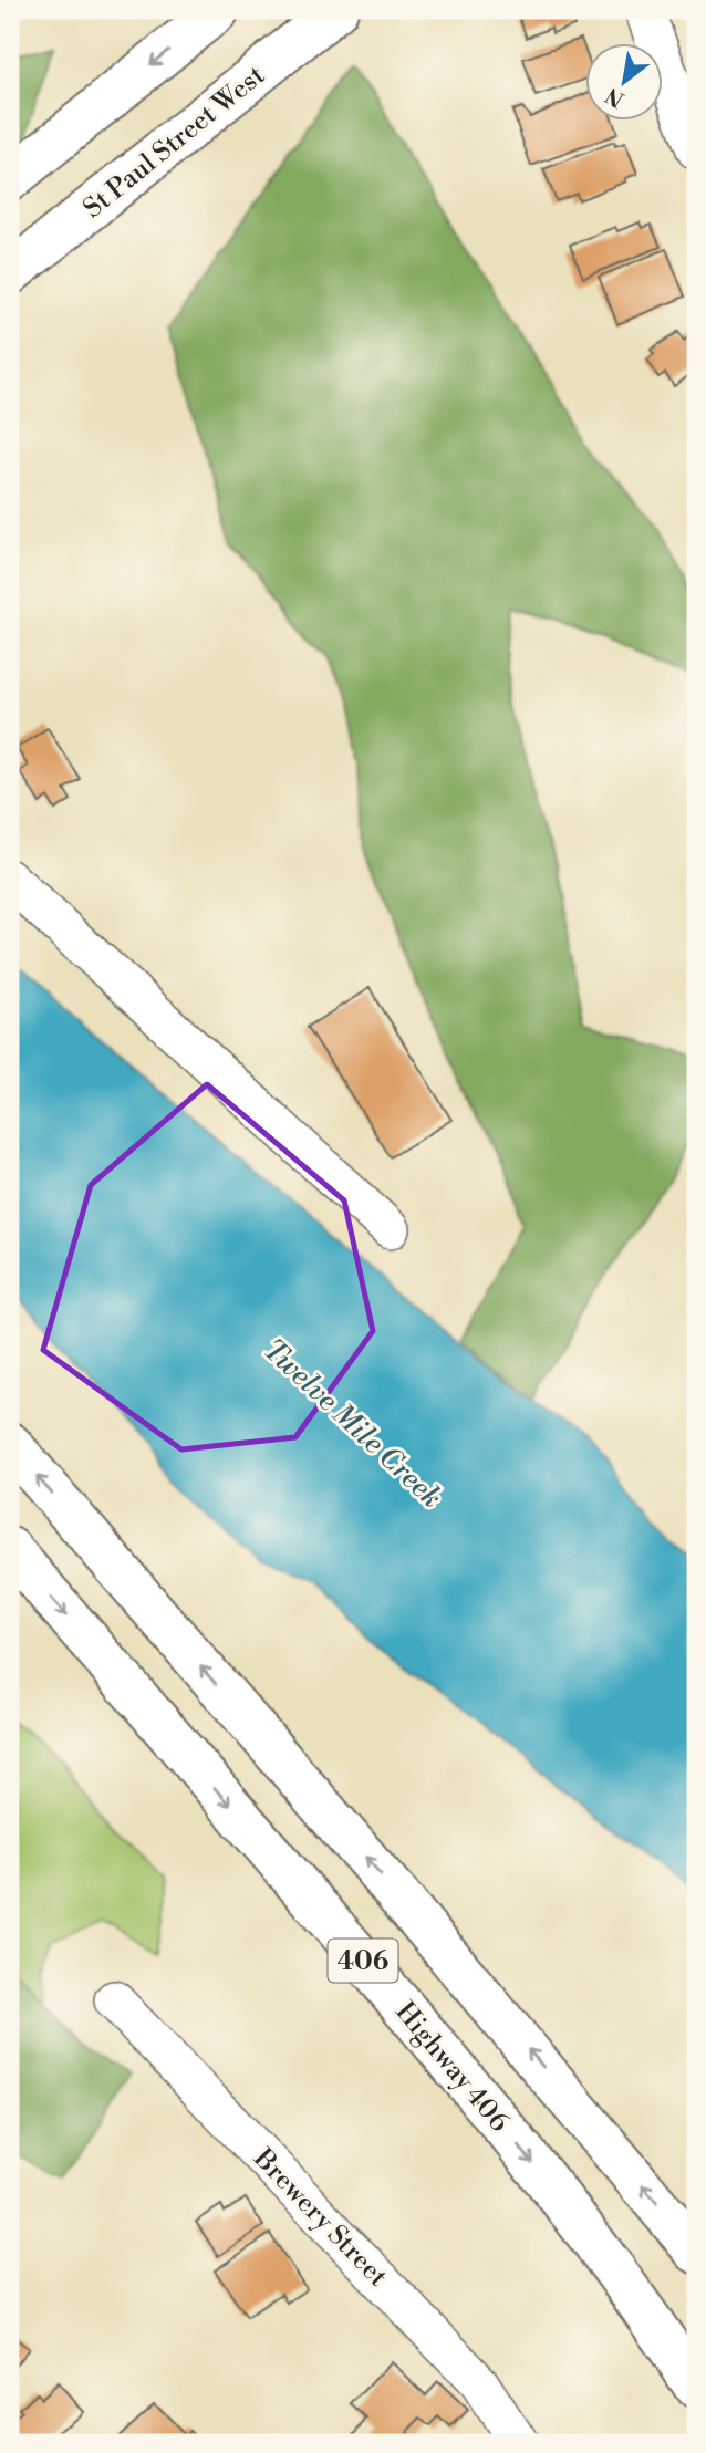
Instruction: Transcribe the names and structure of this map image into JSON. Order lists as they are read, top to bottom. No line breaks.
{"streets":{"main road":["St Paul Street West","406","Highway 406"],"street":["Brewery Street"]},"water":["Twelve Mile Creek"],"north":"bottom left"}
